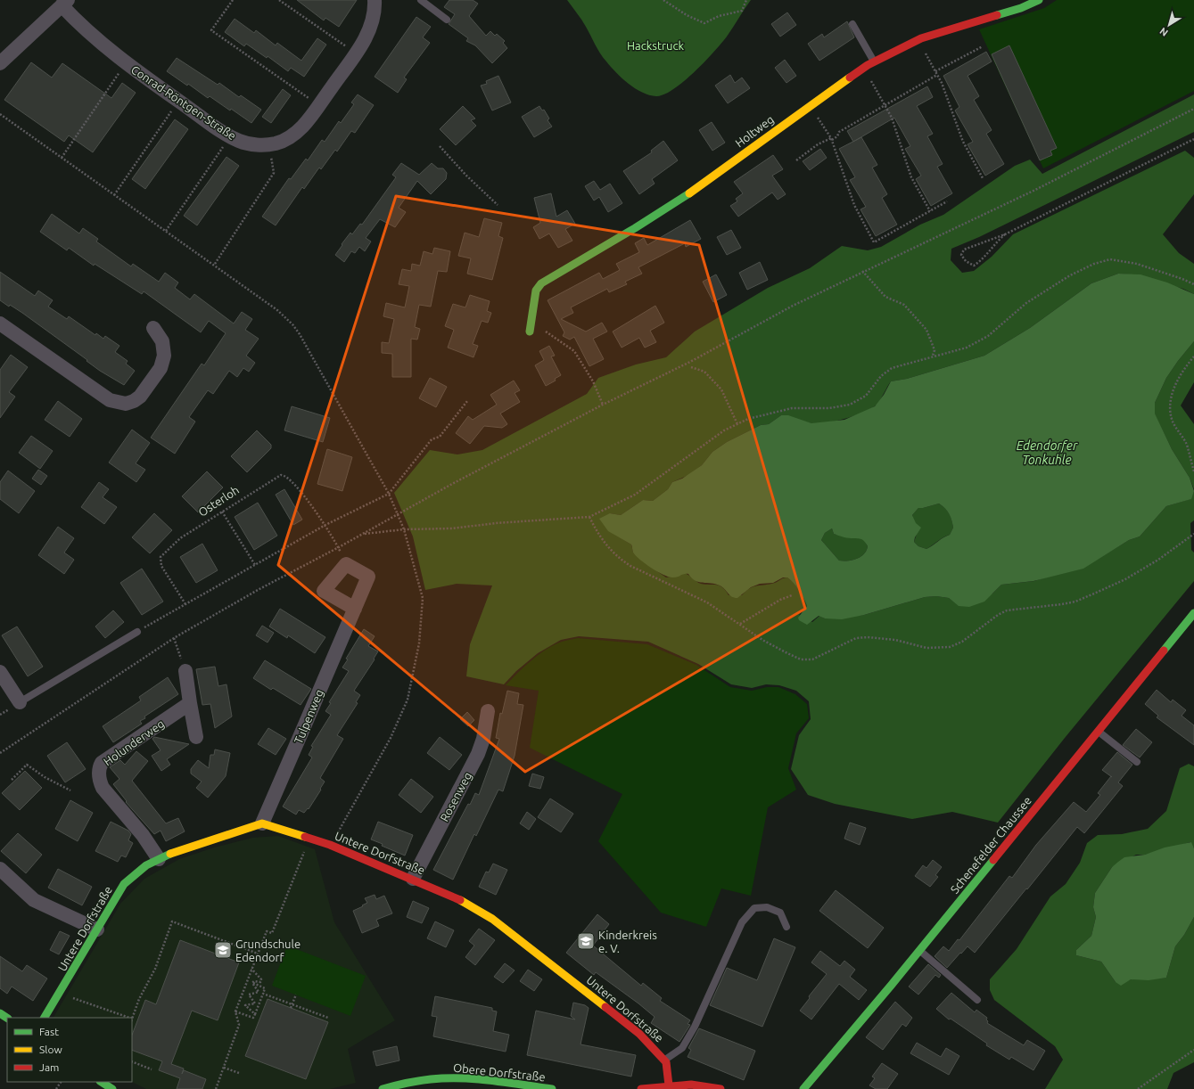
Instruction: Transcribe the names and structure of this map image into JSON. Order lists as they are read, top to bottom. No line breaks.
{"streets":{"street":["Conrad-Röntgen-Straße","Holtweg","Tulpenweg","Holunderweg","Rosenweg","Schenefelder Chaussee","Untere Dorfstraße","Obere Dorfstraße"],"path":["Osterloh"]},"crossings":[["Tulpenweg","Untere Dorfstraße"],["Holunderweg","Untere Dorfstraße"],["Rosenweg","Untere Dorfstraße"]],"water":["Edendorfer Tonkuhle"],"parks":["Hackstruck"],"places":{"school or university":["Kinderkreis e. V.","Grundschule Edendorf"]},"legend":["Fast","Slow","Jam"],"north":"bottom left"}
